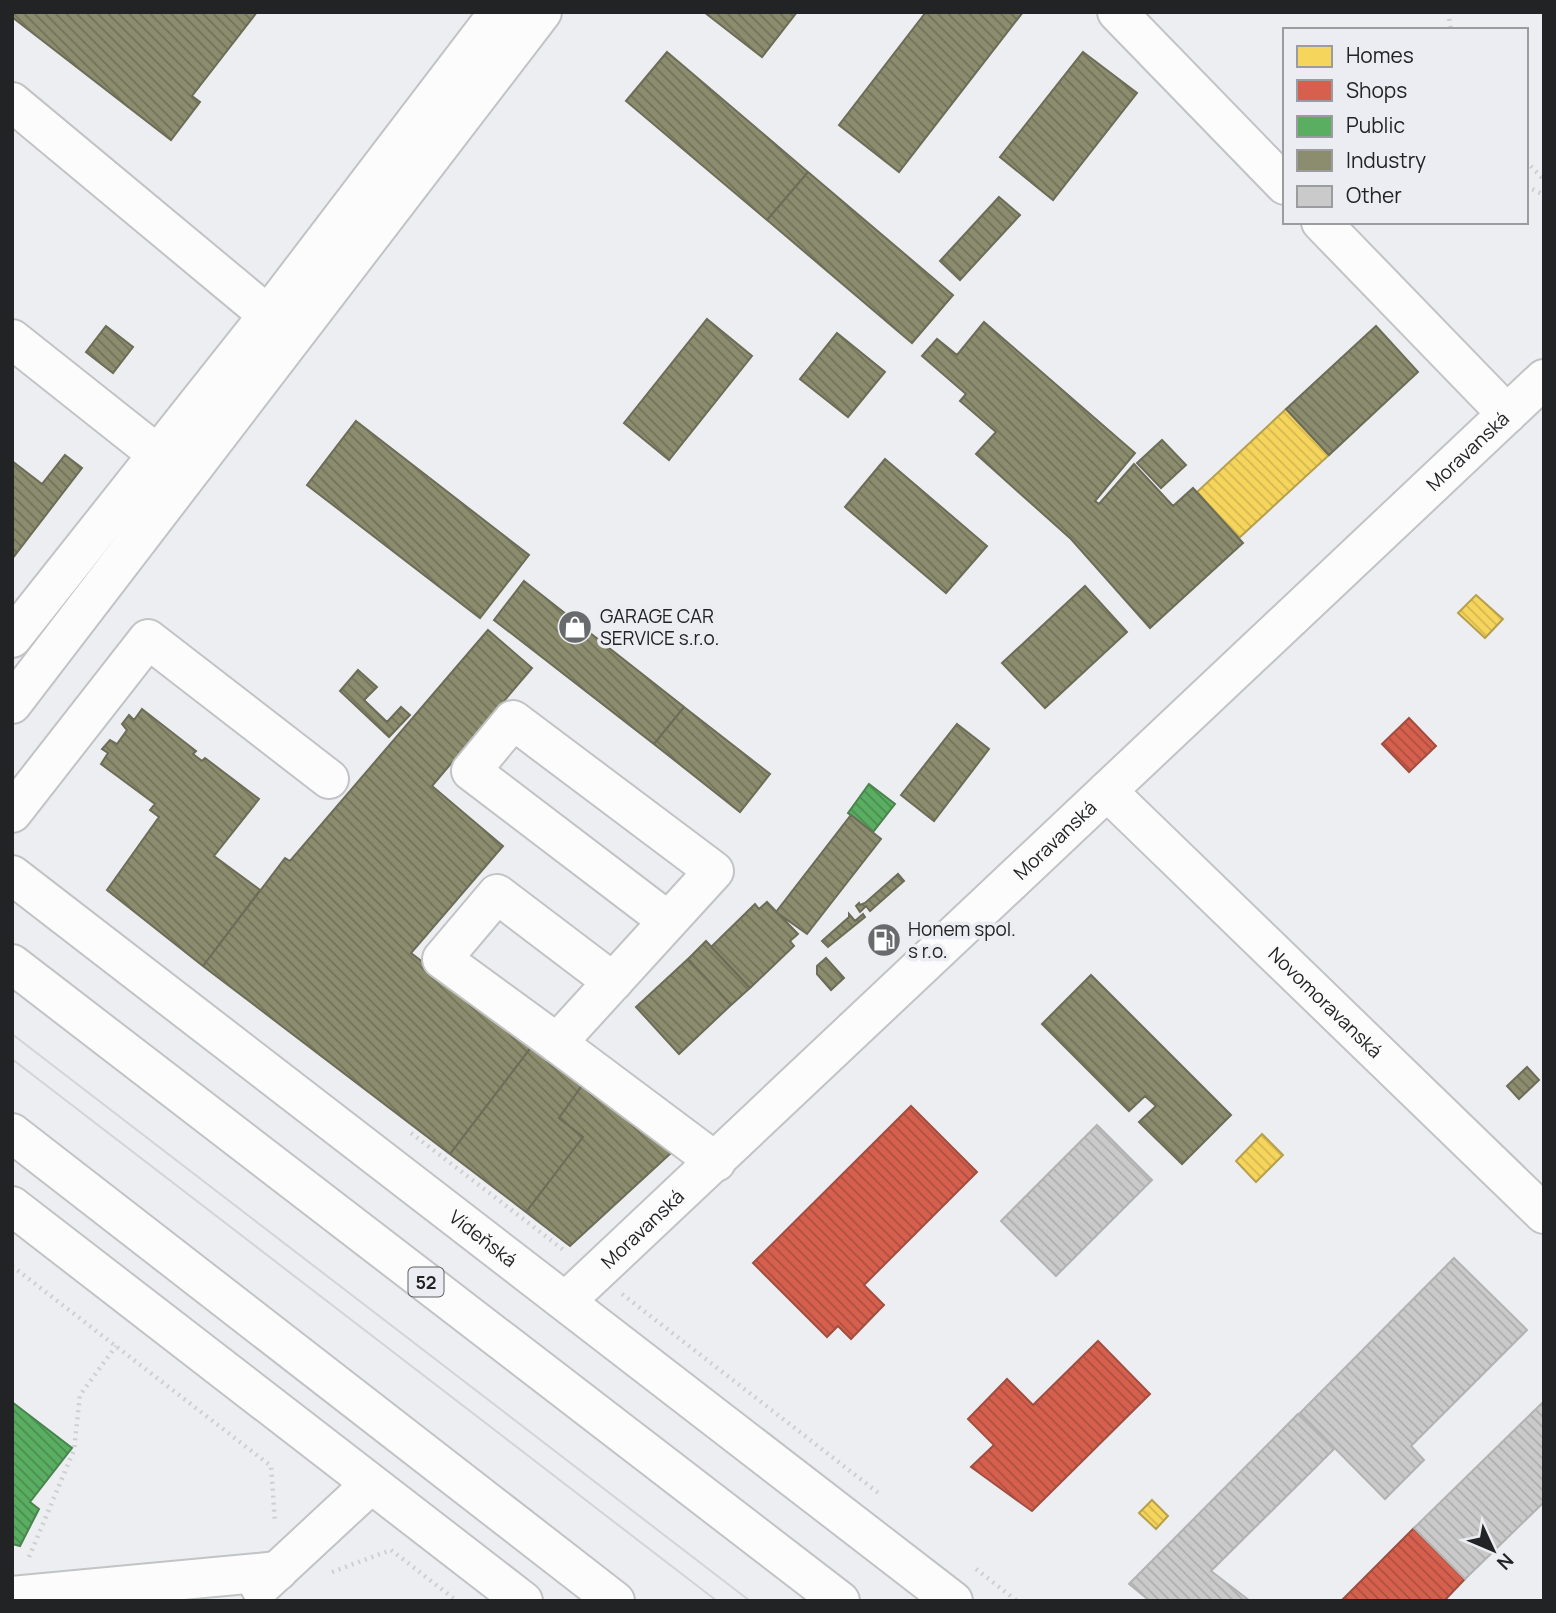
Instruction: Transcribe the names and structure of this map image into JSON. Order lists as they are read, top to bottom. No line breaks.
{"streets":{"main road":["Moravanská","Novomoravanská","Vídeňská","52"]},"crossings":[["Moravanská","Novomoravanská"],["Moravanská","Vídeňská"]],"places":{"shop":["GARAGE CAR SERVICE s.r.o."],"fuel station":["Honem spol. s r.o."]},"legend":["Homes","Shops","Public","Industry","Other"],"north":"bottom right"}
